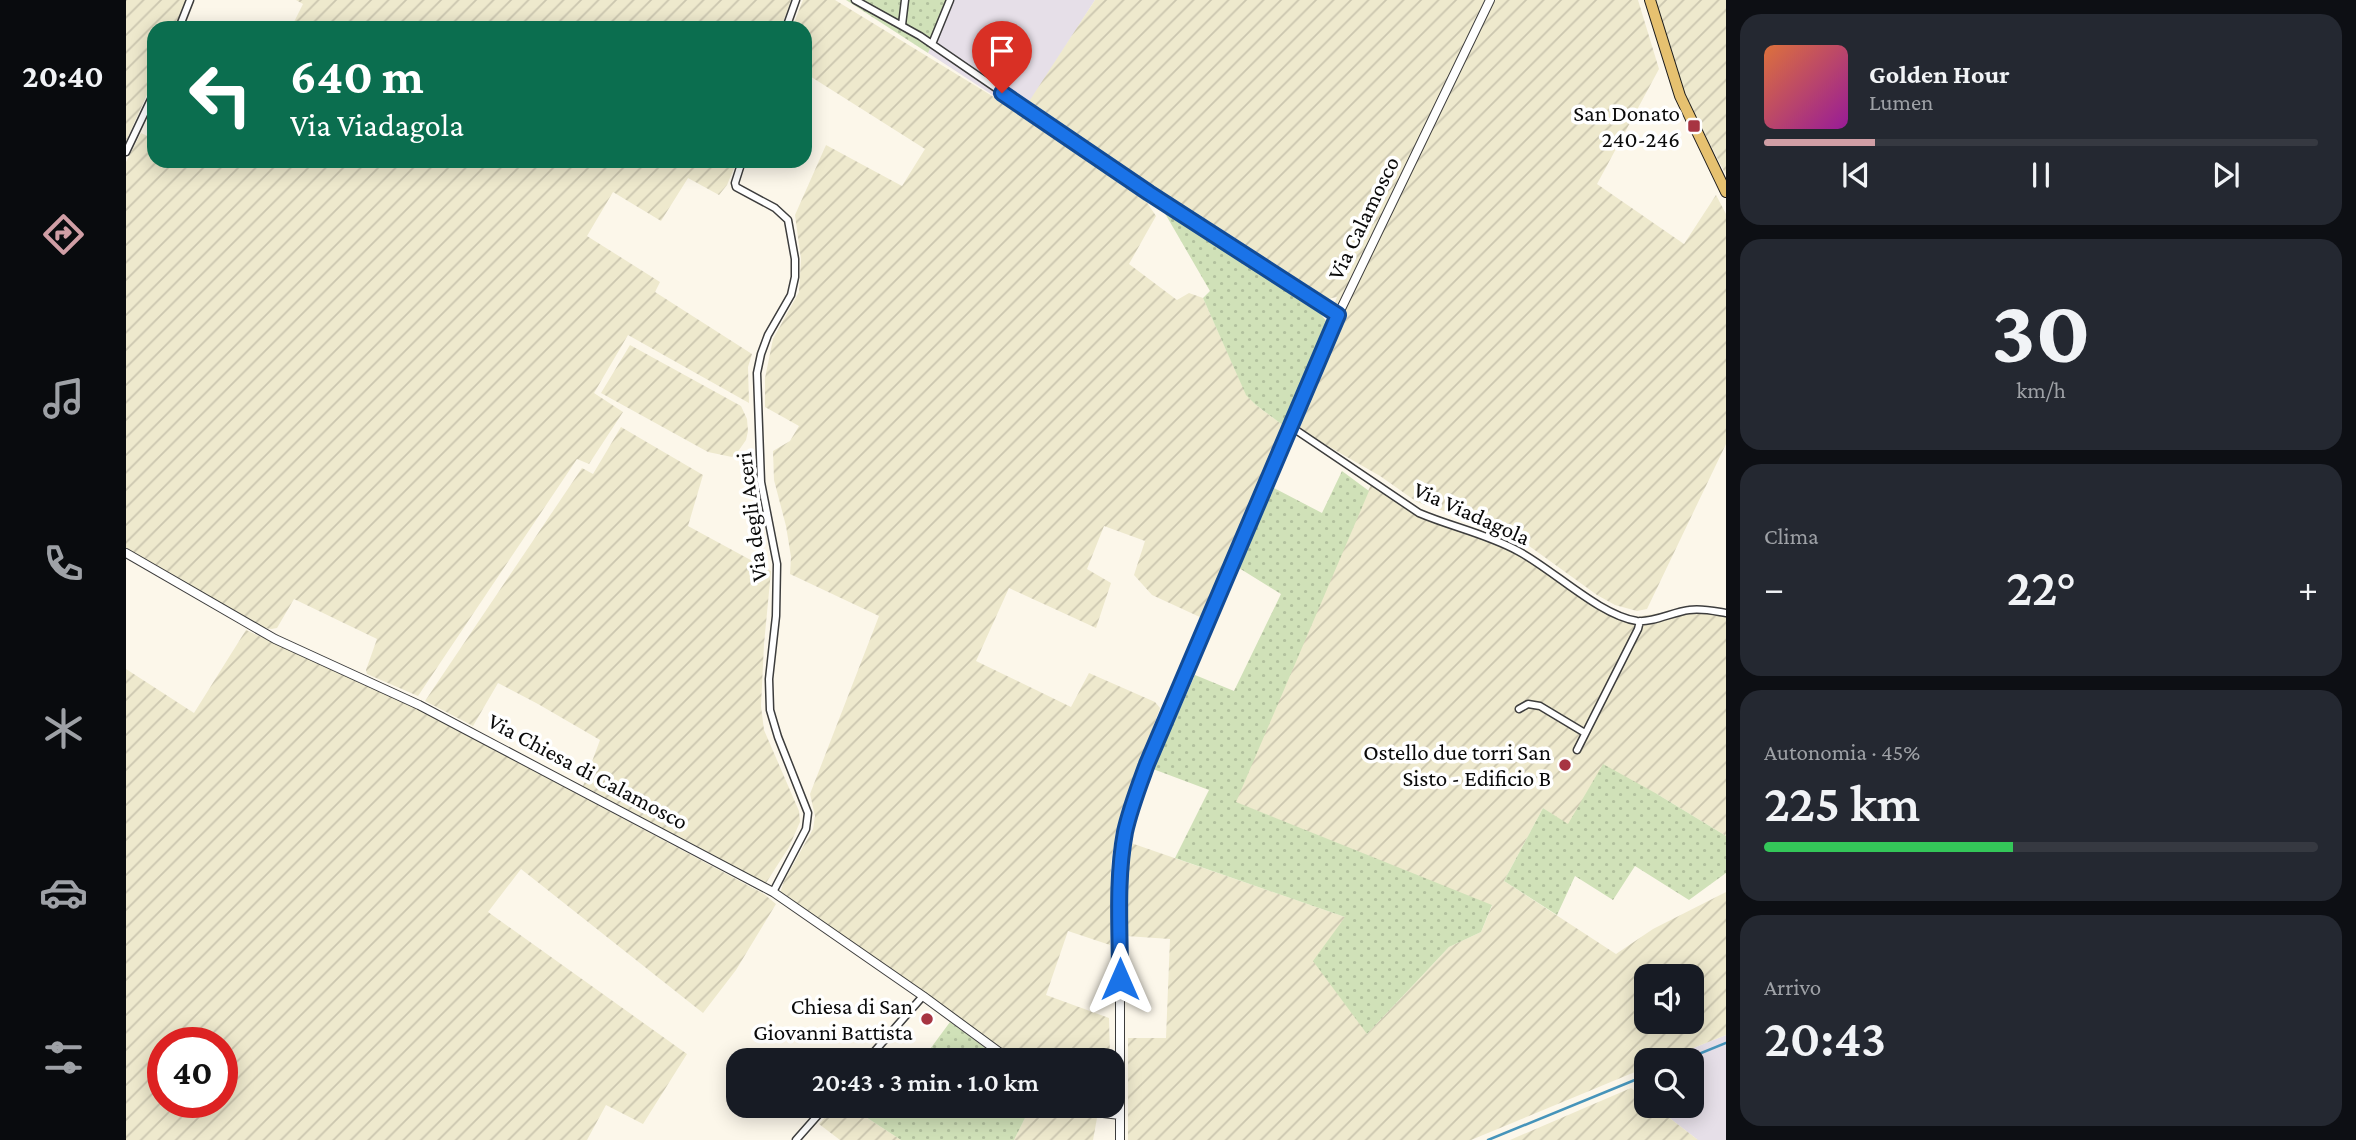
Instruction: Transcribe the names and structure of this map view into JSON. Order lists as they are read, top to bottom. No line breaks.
{"streets":{"street":["Via Calamosco","Via Viadagola","Via degli Aceri","Via Chiesa di Calamosco"]},"crossings":[["Via Calamosco","Via Viadagola"],["Via degli Aceri","Via Chiesa di Calamosco"]],"places":{"transit":["San Donato 240-246"],"other":["Ostello due torri San Sisto - Edificio B","Chiesa di San Giovanni Battista"]},"page":{"tabs":"20:40","turn":["640 m","Via Viadagola"],"song":["Golden Hour","Lumen"],"tile":[["30","km/h"],"Clima",["Autonomia · 45%","225 km"],["Arrivo","20:43"]],"heat":["−","22°","+"],"limit":"40","trip":"20:43 · 3 min · 1.0 km"}}
